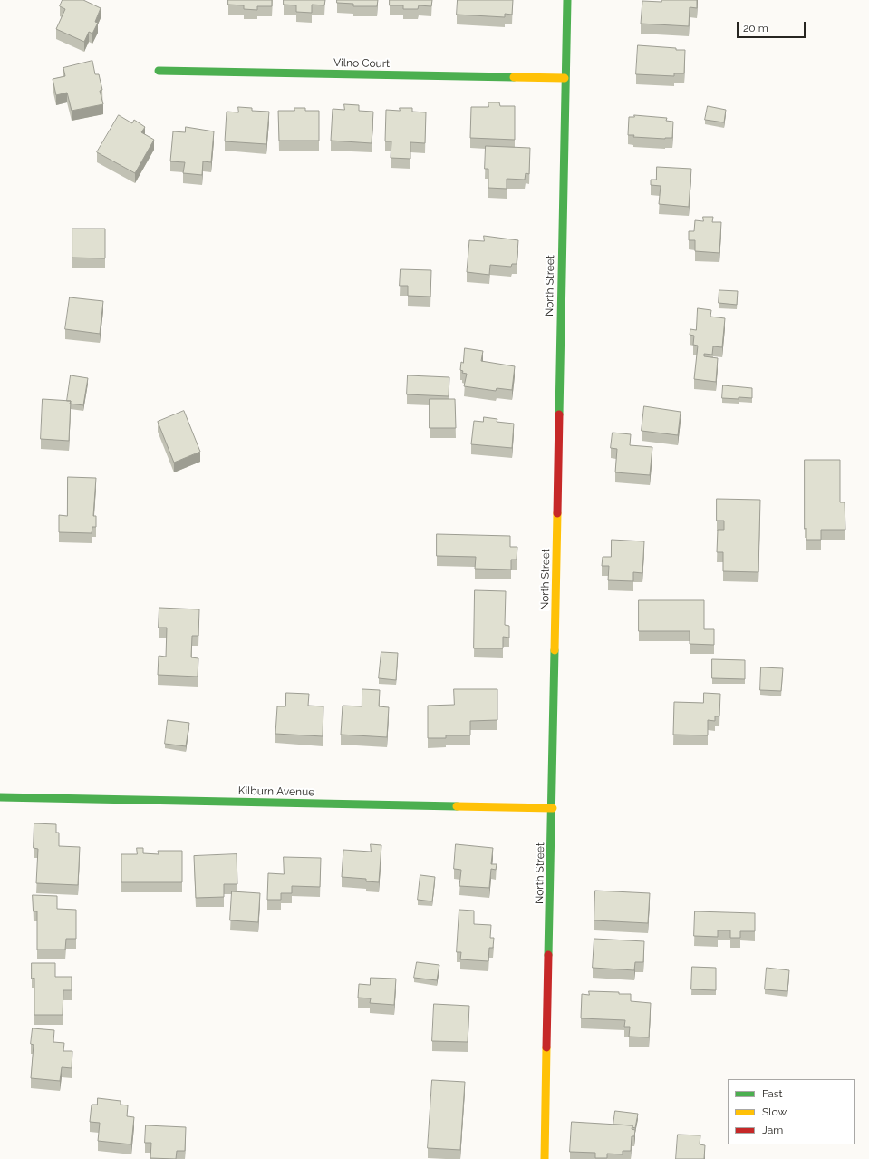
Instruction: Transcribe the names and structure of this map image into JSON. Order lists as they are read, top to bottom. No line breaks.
{"streets":{"street":["Vilno Court","North Street","Kilburn Avenue"]},"crossings":[["Vilno Court","North Street"],["North Street","Kilburn Avenue"]],"legend":["Fast","Slow","Jam"],"scale_bar":"20 m"}
